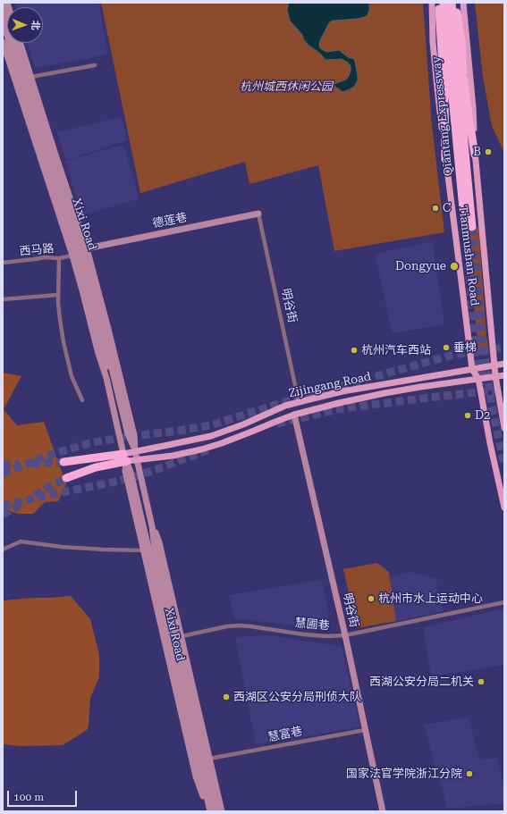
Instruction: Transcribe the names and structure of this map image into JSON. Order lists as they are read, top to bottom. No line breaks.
{"streets":{"highway":["Qiantang Expressway"],"main road":["Tianmushan Road","Zijingang Road"],"street":["德莲巷","Xixi Road","西马路","明谷街","慧圃巷","慧富巷"]},"crossings":[["德莲巷","Xixi Road"],["德莲巷","明谷街"],["Xixi Road","西马路"],["Xixi Road","Zijingang Road"],["Xixi Road","慧圃巷"],["Xixi Road","慧富巷"],["Tianmushan Road","Zijingang Road"],["明谷街","Zijingang Road"],["明谷街","慧圃巷"],["明谷街","慧富巷"]],"parks":["杭州城西休闲公园"],"places":["B","C","Dongyue","垂梯","杭州汽车西站","D2","杭州市水上运动中心","西湖公安分局二机关","西湖区公安分局刑侦大队","国家法官学院浙江分院"],"scale_bar":"100 m","north":"right"}
